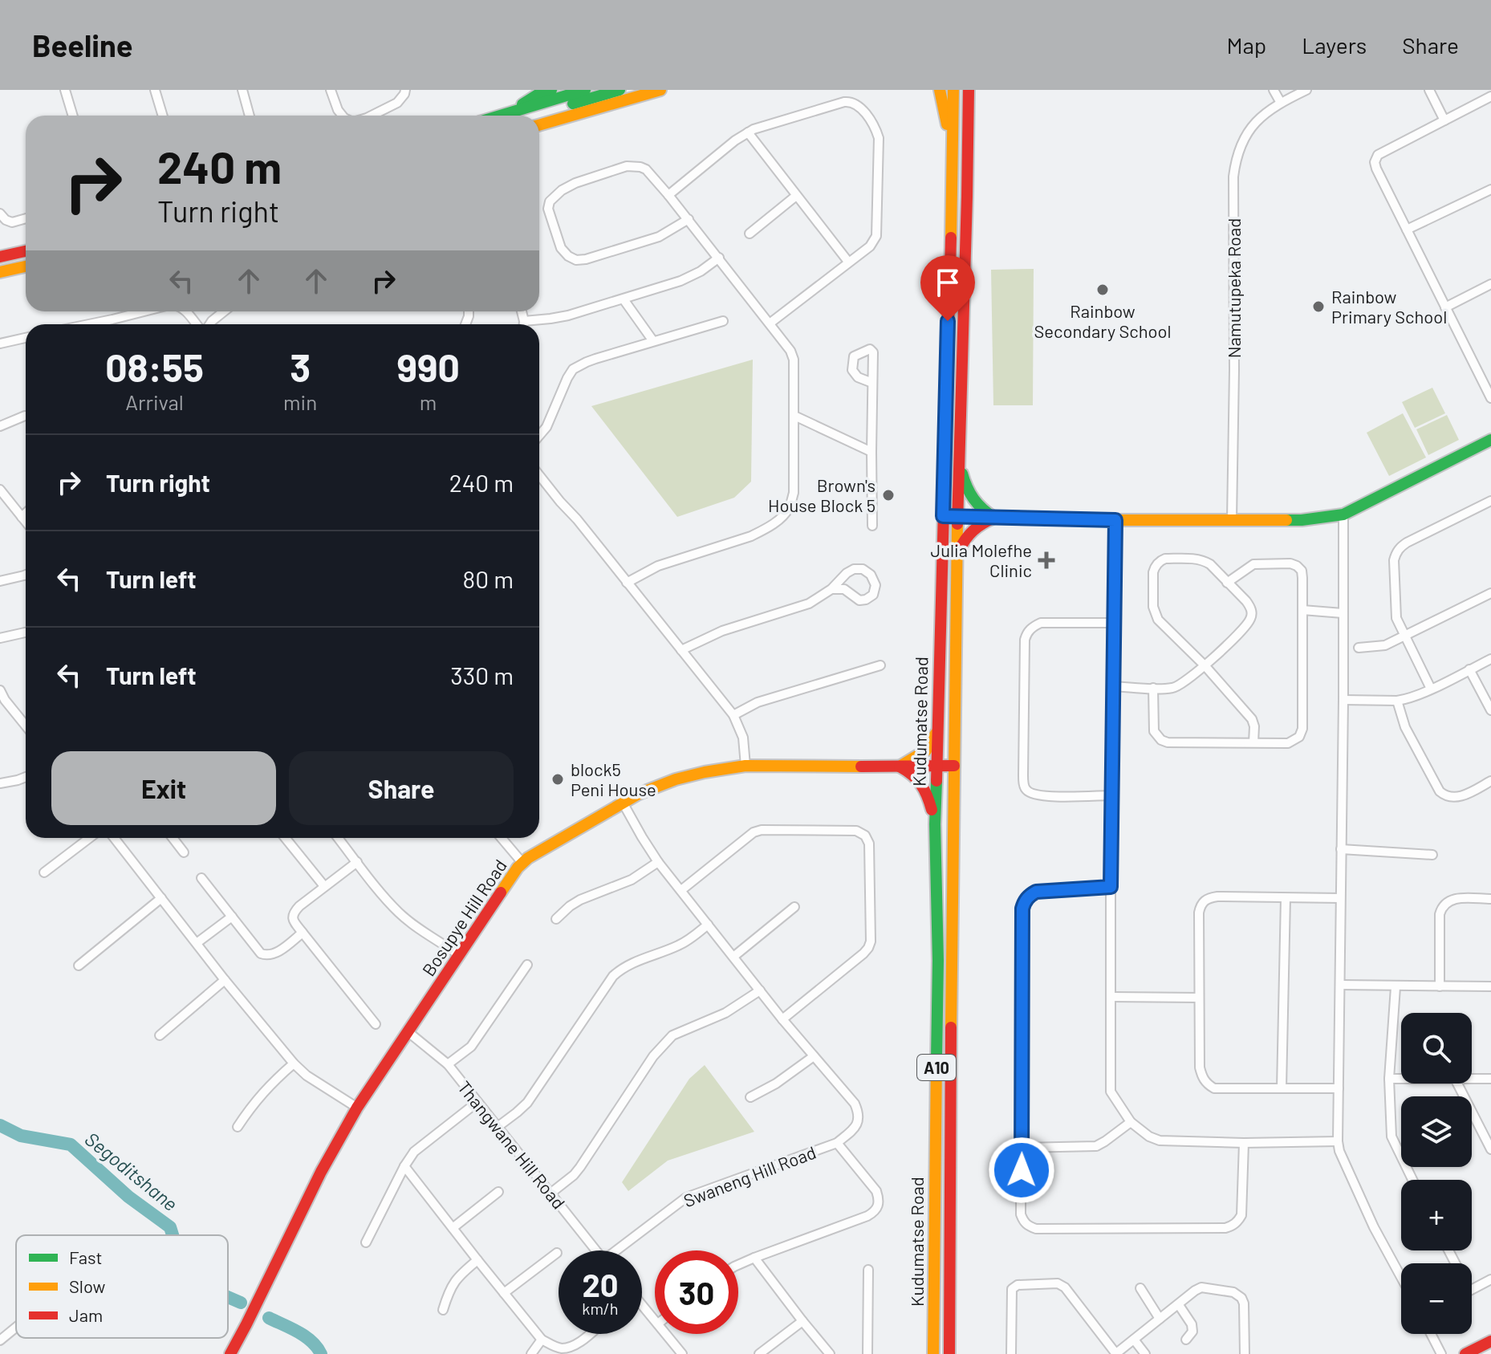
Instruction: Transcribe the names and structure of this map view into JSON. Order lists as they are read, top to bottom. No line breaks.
{"streets":{"main road":["Kudumatse Road","Bosupye Hill Road","A10"],"street":["Namutupeka Road","Thangwane Hill Road","Swaneng Hill Road"]},"crossings":[["Kudumatse Road","Bosupye Hill Road"],["Bosupye Hill Road","Thangwane Hill Road"]],"water":["Segoditshane"],"places":{"other":["Rainbow Secondary School","Rainbow Primary School","Brown's House Block 5","block5 Peni House"],"health":["Julia Molefhe Clinic"]},"legend":["Fast","Slow","Jam"],"page":{"header":"Beeline","nav":["Map","Layers","Share"],"turn":["240 m","Turn right"],"eta":["08:55","Arrival","3","min","990","m"],"list":[{"name":"Turn right","value":"240 m"},{"name":"Turn left","value":"80 m"},{"name":"Turn left","value":"330 m"}],"buttons":["Exit","Share"],"map_buttons":["+","−"],"speed":"20 km/h","limit":"30"}}
